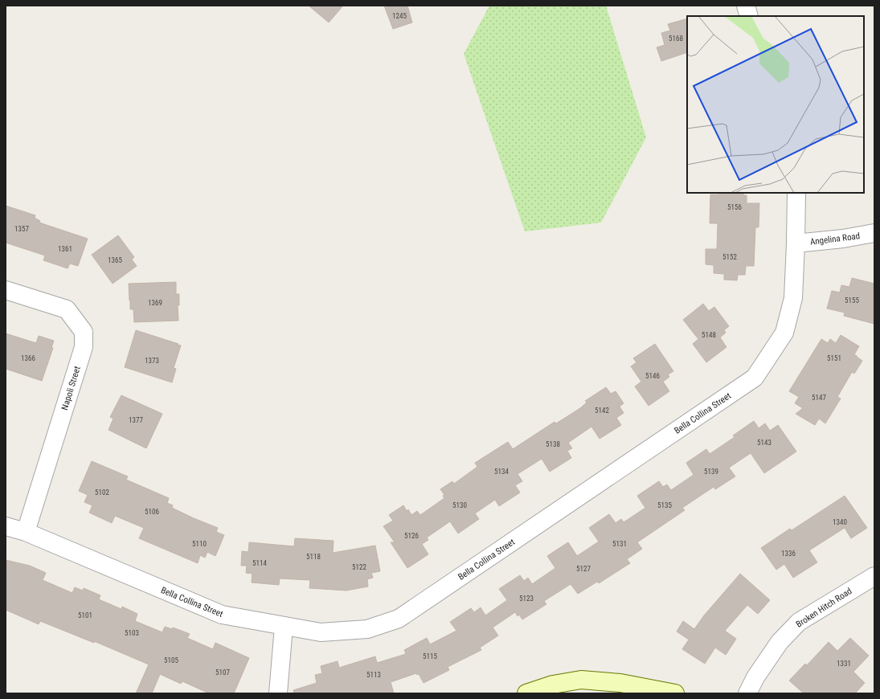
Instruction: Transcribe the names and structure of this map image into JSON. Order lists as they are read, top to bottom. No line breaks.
{"streets":{"street":["Angelina Road","Napoli Street","Bella Collina Street","Broken Hitch Road"]},"crossings":[["Angelina Road","Bella Collina Street"],["Napoli Street","Bella Collina Street"]],"house_numbers":["1245","5168","5156","1357","1361","5152","1365","5155","1369","5148","1366","5151","1373","5146","5147","5142","1377","5143","5138","5134","5139","5102","5130","5135","5106","1340","5126","5110","5131","1336","5118","5114","5122","5127","5123","5101","5103","5115","5105","1331","5107","5113"]}
